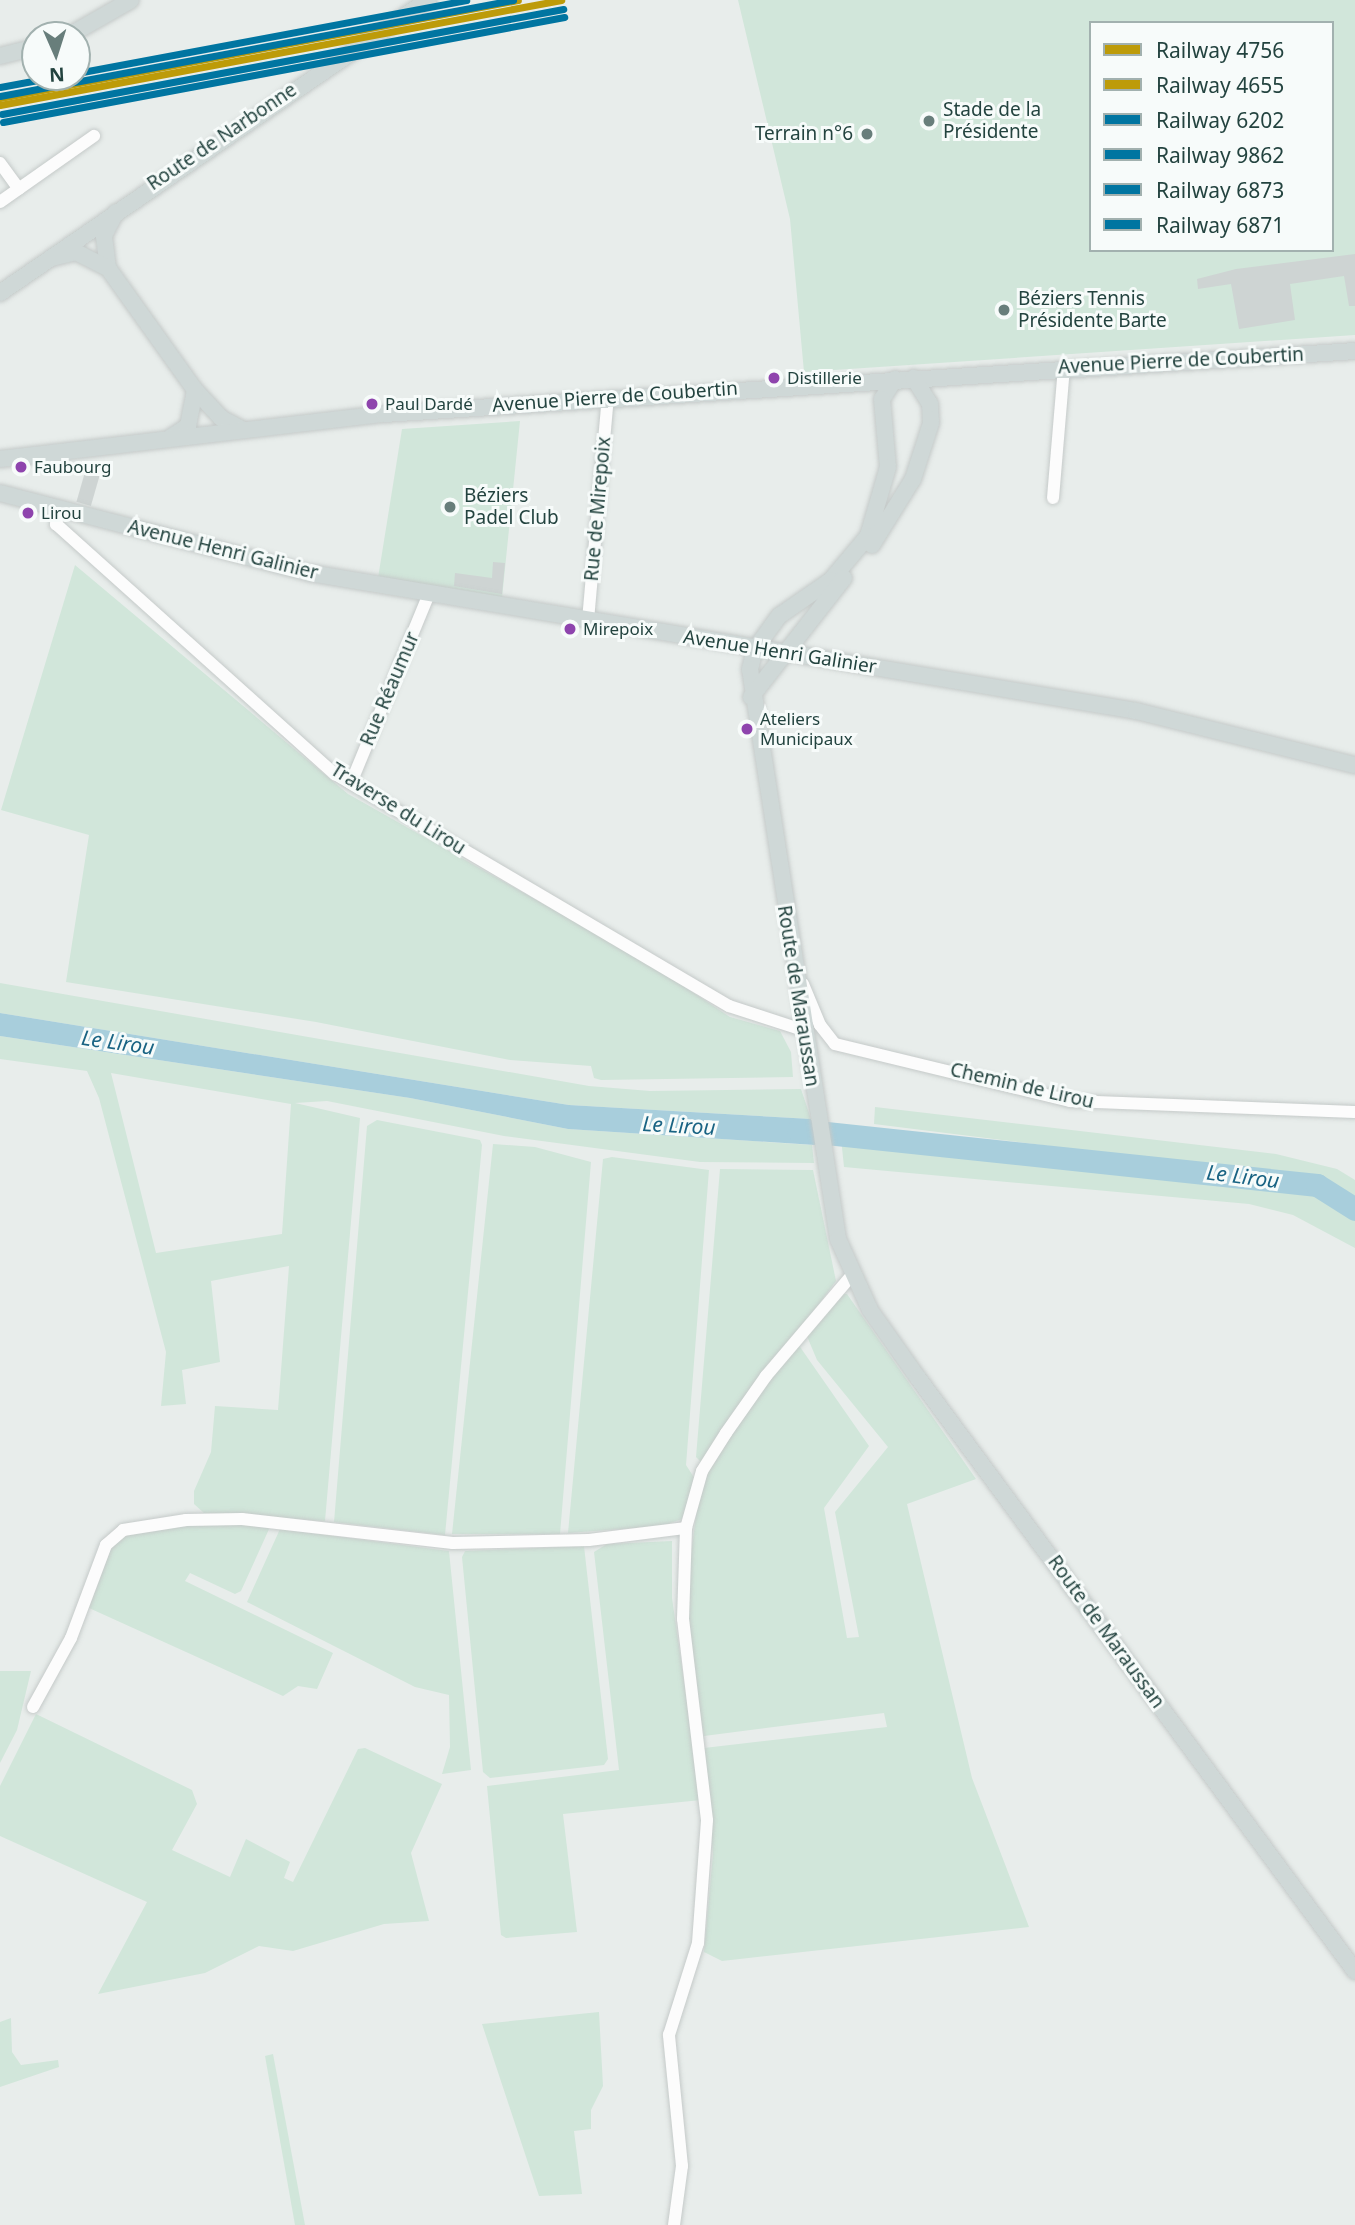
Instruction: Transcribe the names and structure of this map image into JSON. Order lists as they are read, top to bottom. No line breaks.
{"streets":{"main road":["Route de Narbonne","Avenue Pierre de Coubertin","Avenue Henri Galinier","Route de Maraussan"],"street":["Rue de Mirepoix","Rue Réaumur","Traverse du Lirou","Chemin de Lirou"]},"crossings":[["Route de Narbonne","Avenue Pierre de Coubertin"],["Avenue Pierre de Coubertin","Rue de Mirepoix"],["Rue de Mirepoix","Avenue Henri Galinier"],["Avenue Henri Galinier","Rue Réaumur"],["Avenue Henri Galinier","Traverse du Lirou"],["Avenue Henri Galinier","Route de Maraussan"],["Rue Réaumur","Traverse du Lirou"],["Traverse du Lirou","Route de Maraussan"],["Route de Maraussan","Chemin de Lirou"]],"water":["Le Lirou"],"places":["Stade de la Présidente","Terrain n°6","Béziers Tennis Présidente Barte","Distillerie","Paul Dardé","Faubourg","Béziers Padel Club","Lirou","Mirepoix","Ateliers Municipaux"],"lines":["rail line 4756","rail line 4655","rail line 9862","rail line 6871","rail line 6202","rail line 6873"],"legend":["Railway 4756","Railway 4655","Railway 6202","Railway 9862","Railway 6873","Railway 6871"],"north":"bottom"}
